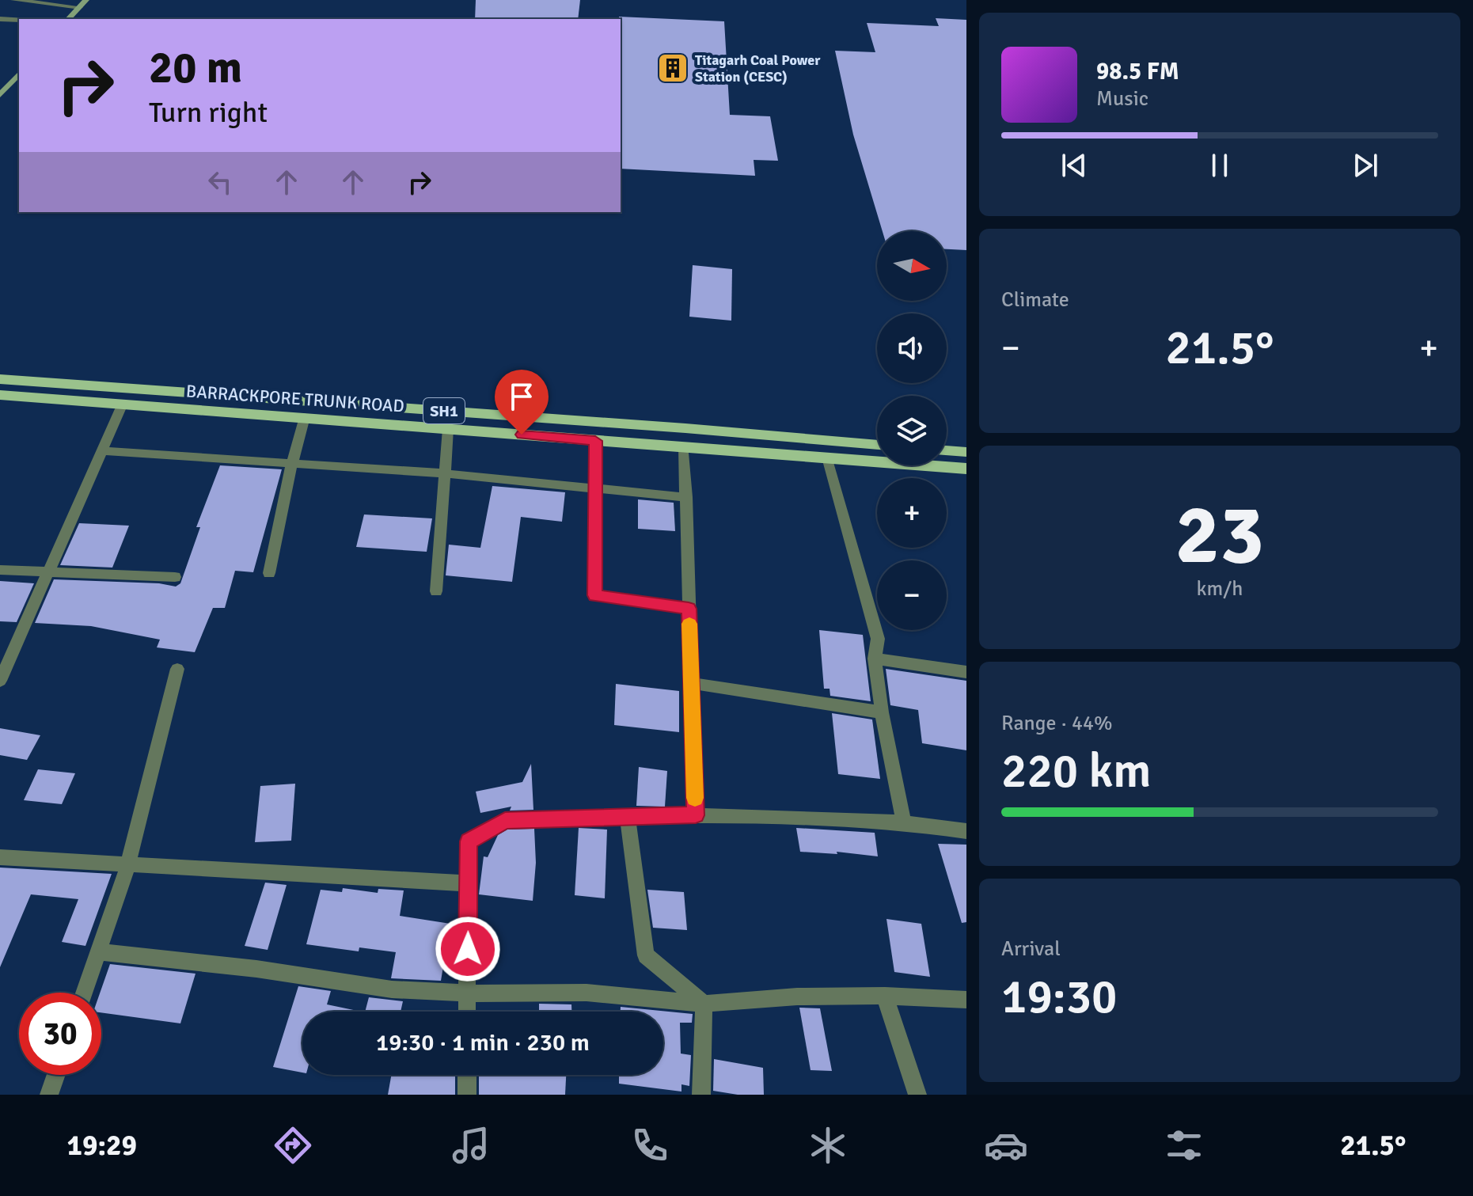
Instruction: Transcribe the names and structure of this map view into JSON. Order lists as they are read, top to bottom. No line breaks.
{"streets":{"main road":["BARRACKPORE TRUNK ROAD","SH1"]},"places":{"building":["Titagarh Coal Power Station (CESC)"]},"north":"right","page":{"turn":["20 m","Turn right"],"song":["98.5 FM","Music"],"tile":["Climate",["23","km/h"],["Range · 44%","220 km"],["Arrival","19:30"]],"map_buttons":["+","−"],"heat":["−","21.5°","+"],"limit":"30","trip":"19:30 · 1 min · 230 m","tabs":["19:29","21.5°"]}}
